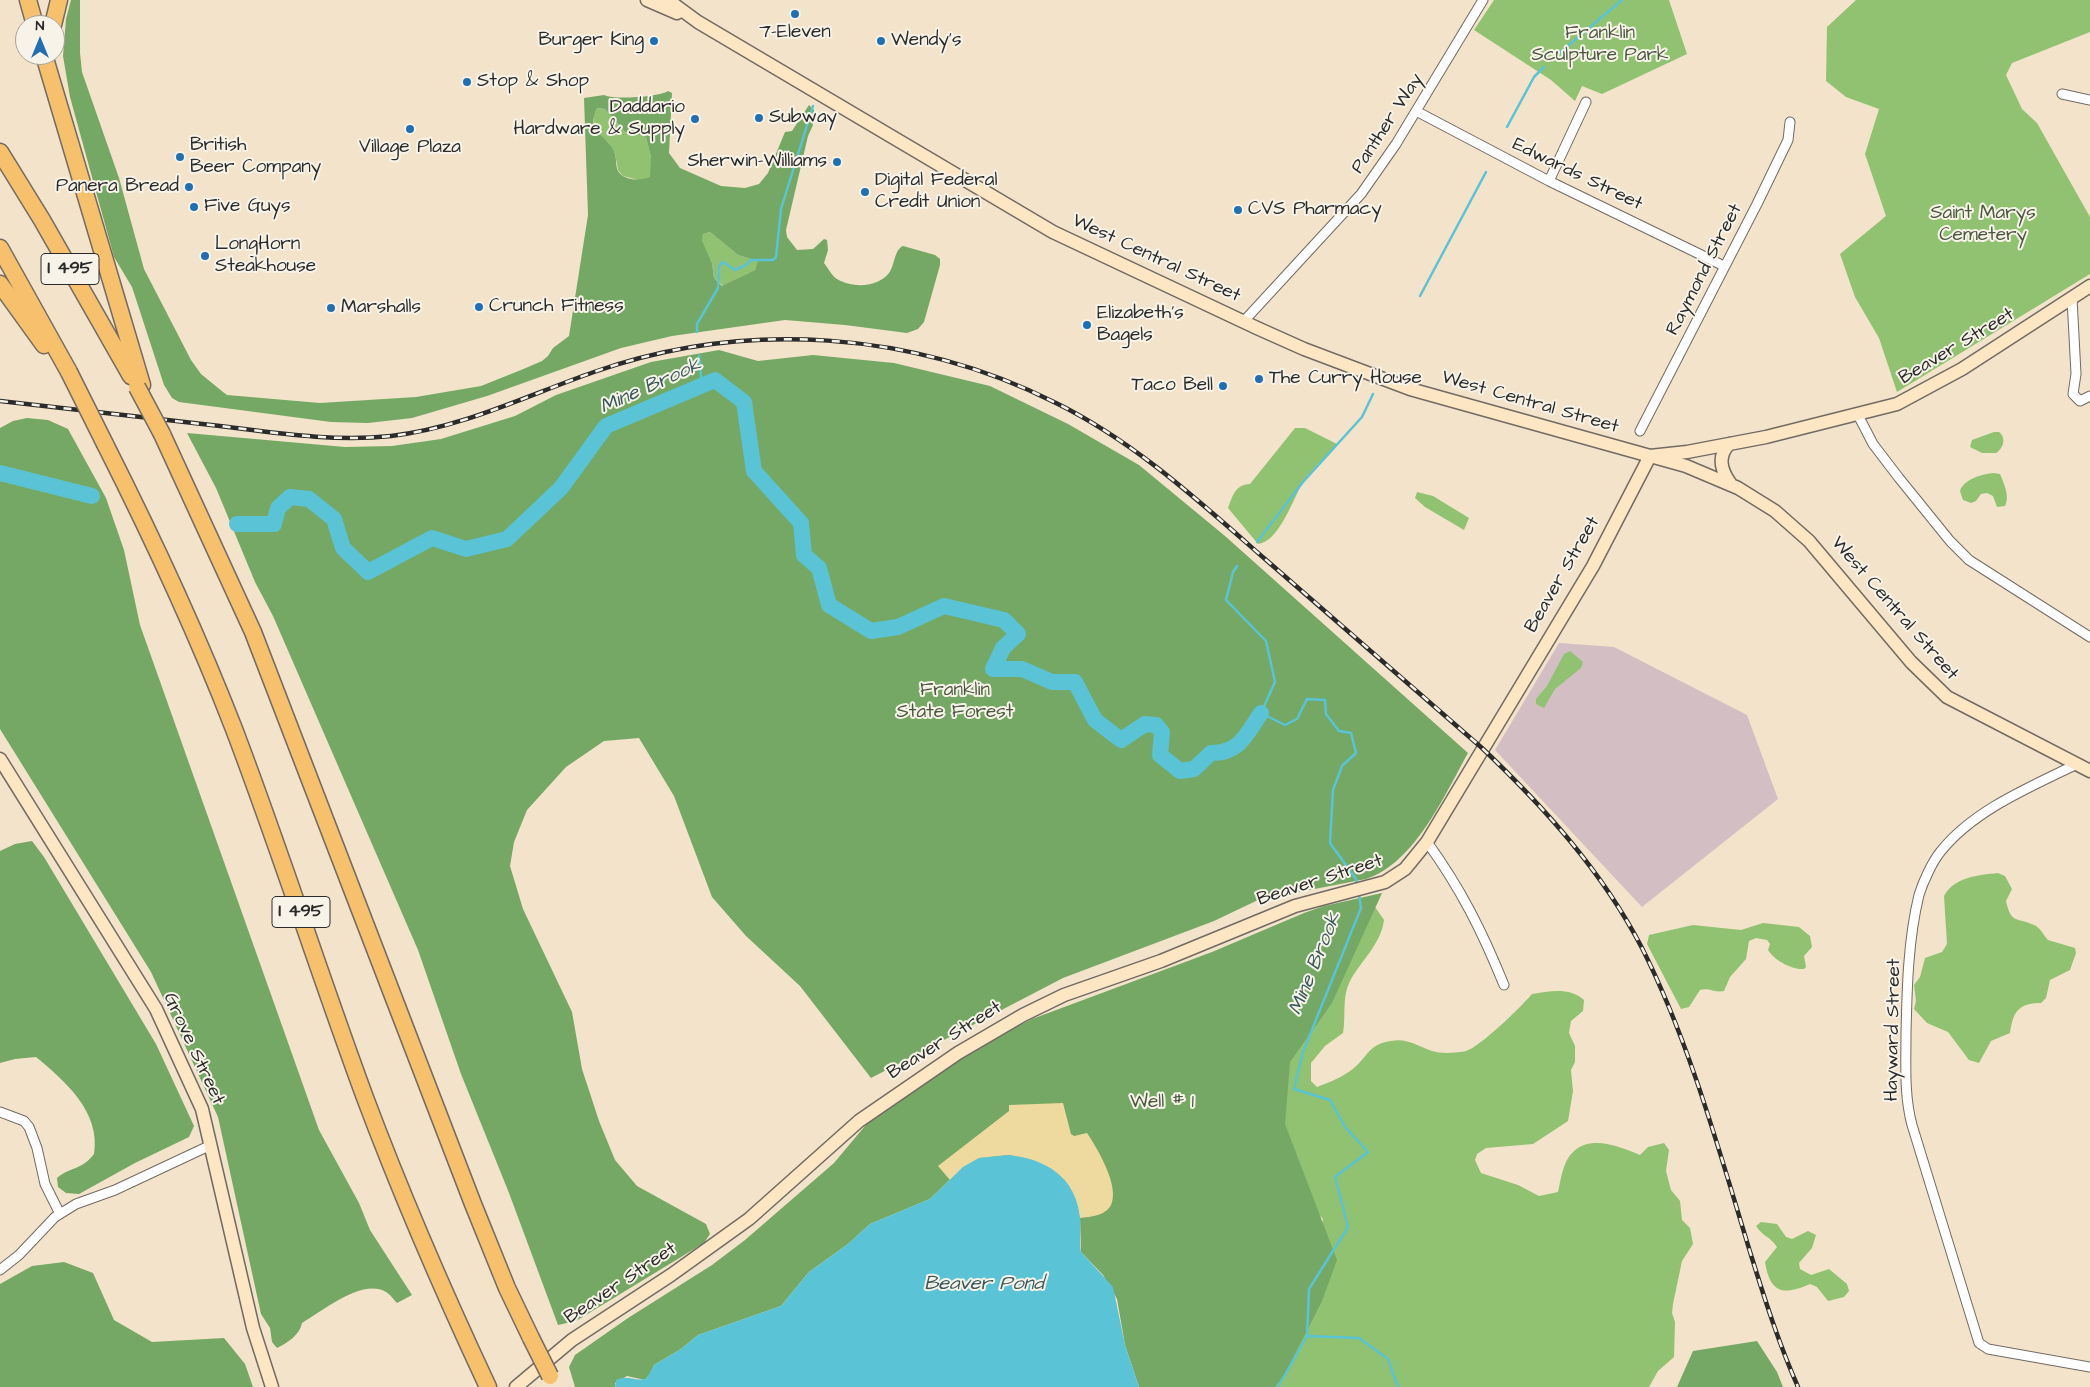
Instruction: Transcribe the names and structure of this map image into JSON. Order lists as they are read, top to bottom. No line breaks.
{"streets":{"highway":["I 495"],"main road":["West Central Street","Beaver Street","Grove Street"],"street":["Panther Way","Edwards Street","Raymond Street","Hayward Street"]},"crossings":[["Panther Way","Edwards Street"],["Panther Way","West Central Street"],["Edwards Street","Raymond Street"],["West Central Street","Beaver Street"],["West Central Street","Hayward Street"]],"water":["Mine Brook","Beaver Pond"],"parks":["Franklin Sculpture Park","Saint Marys Cemetery","Franklin State Forest","Well # 1"],"places":["7-Eleven","Burger King","Wendy's","Stop & Shop","Subway","Daddario Hardware & Supply","Village Plaza","British Beer Company","Sherwin-Williams","Panera Bread","Digital Federal Credit Union","Five Guys","CVS Pharmacy","LongHorn Steakhouse","Crunch Fitness","Marshalls","Elizabeth's Bagels","The Curry House","Taco Bell"],"north":"top"}
